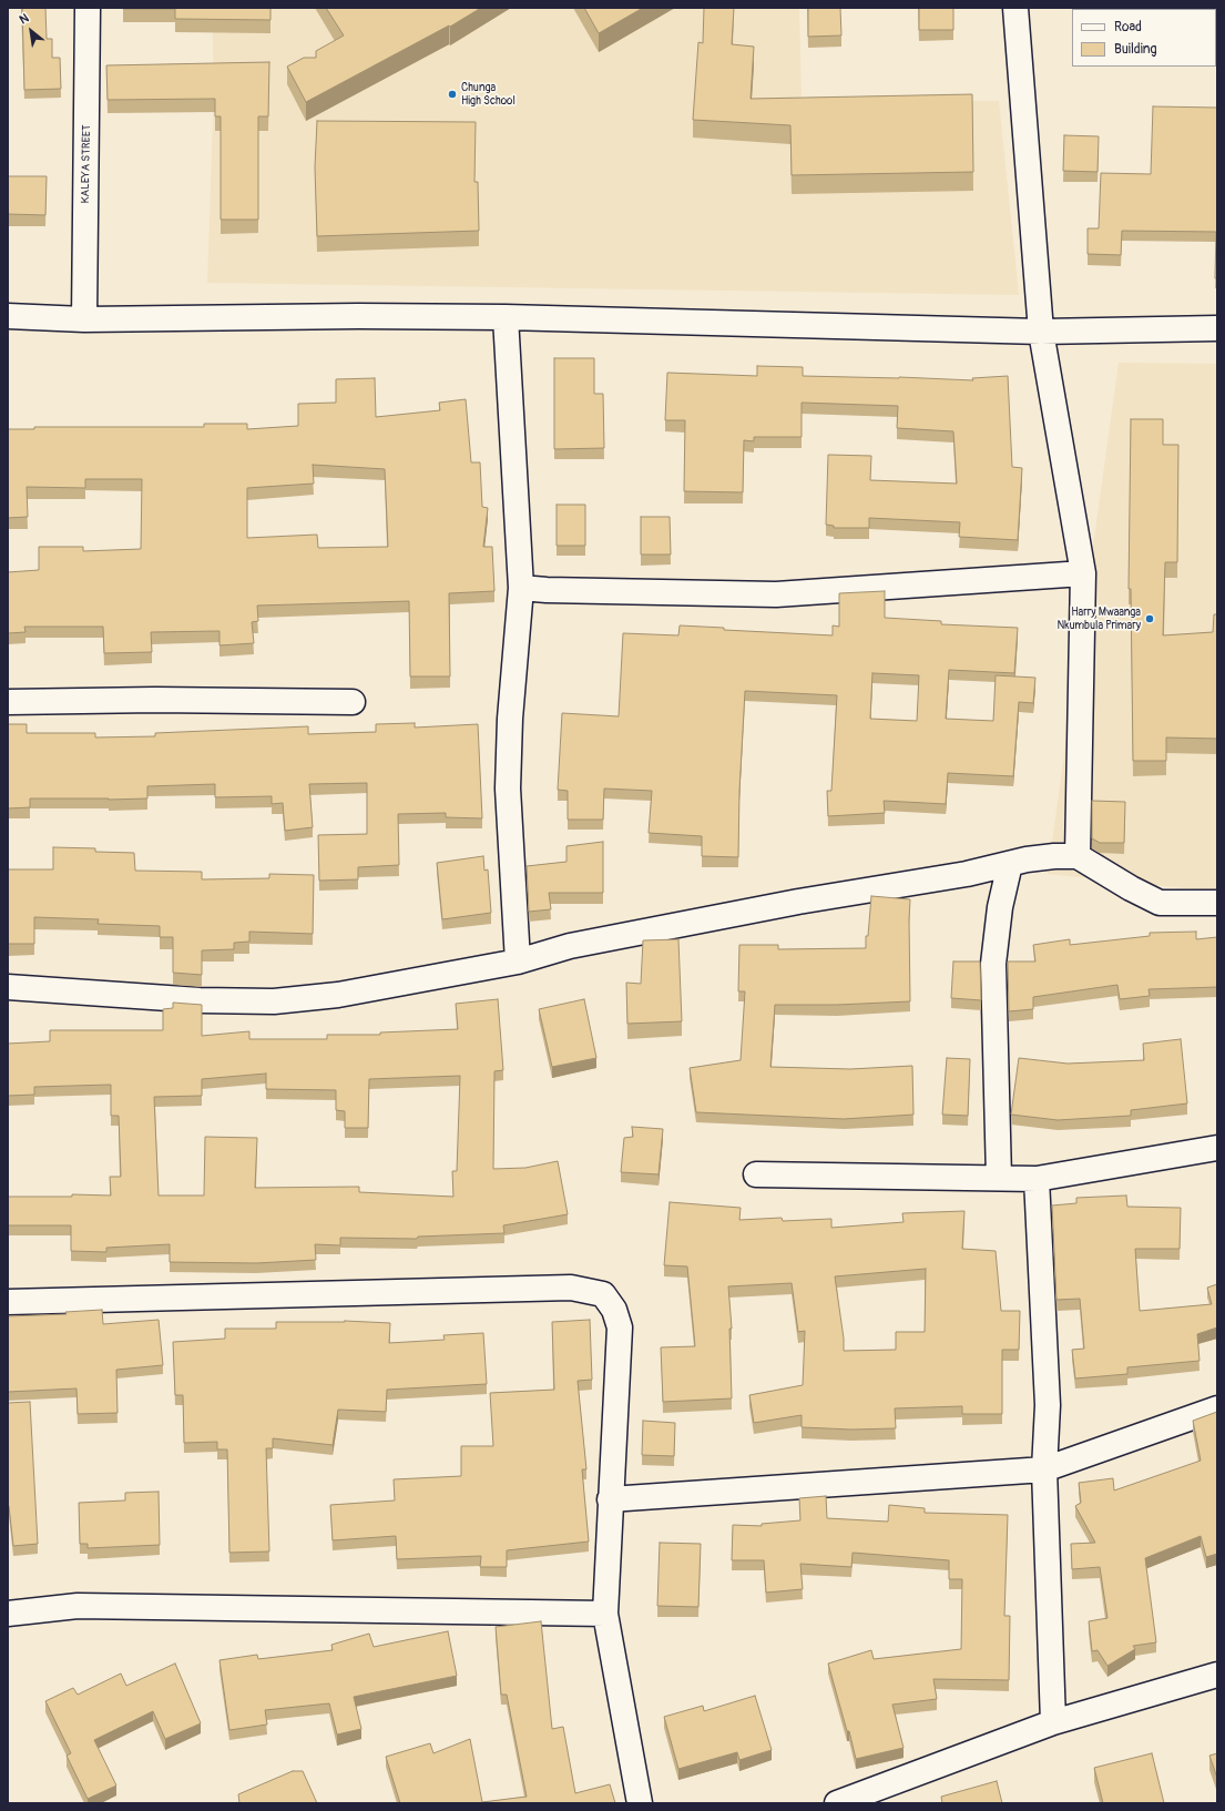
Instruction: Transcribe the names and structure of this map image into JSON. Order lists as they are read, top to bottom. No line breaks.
{"streets":{"street":["KALEYA STREET"]},"places":["Chunga High School","Harry Mwaanga Nkumbula Primary"],"legend":["Road","Building"],"north":"top left"}
